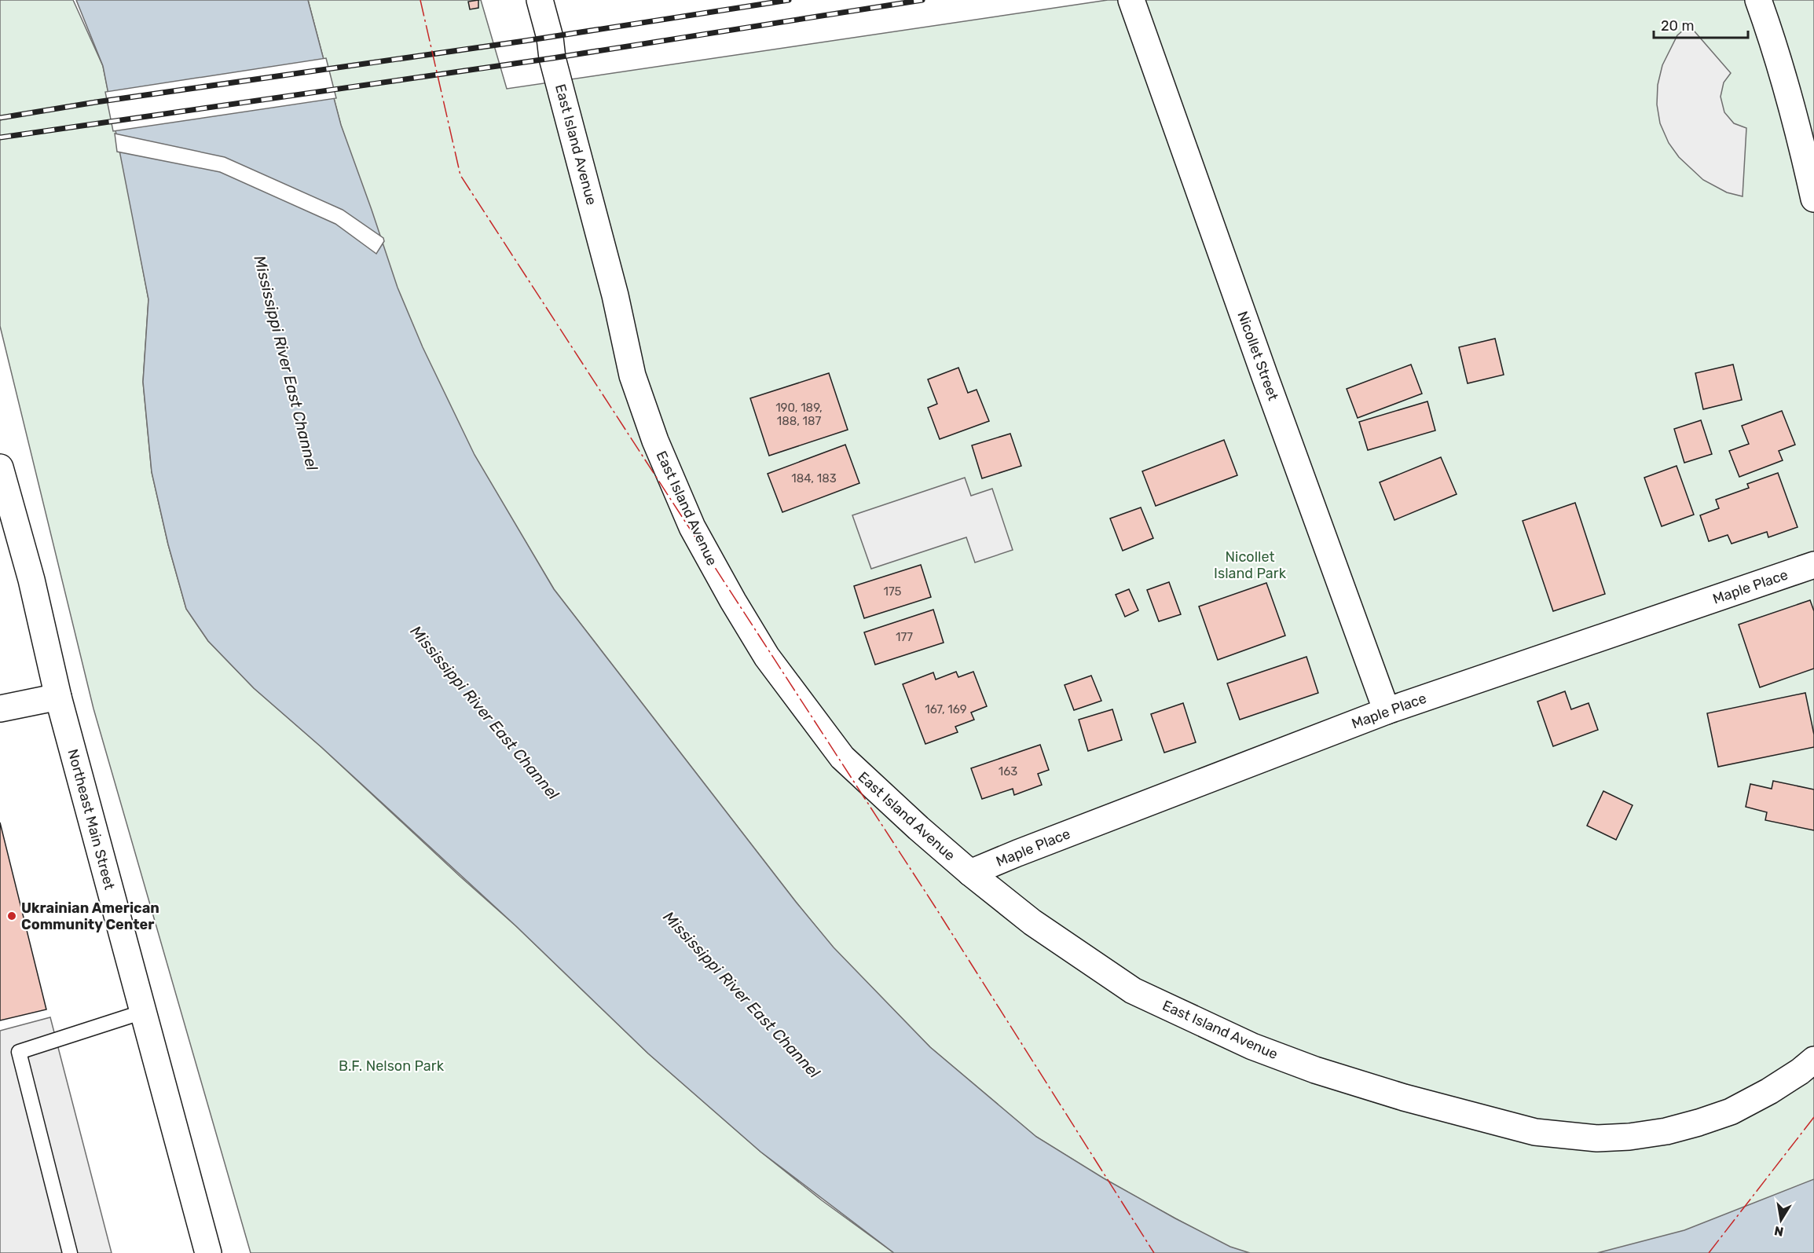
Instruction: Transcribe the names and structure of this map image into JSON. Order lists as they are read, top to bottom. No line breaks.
{"streets":{"street":["East Island Avenue","Nicollet Street","Maple Place","Northeast Main Street"]},"crossings":[["East Island Avenue","Maple Place"],["Nicollet Street","Maple Place"]],"water":["Mississippi River East Channel"],"parks":["Nicollet Island Park","B.F. Nelson Park"],"places":["Ukrainian American Community Center"],"house_numbers":["190, 189, 188, 187","184, 183","175","177","167, 169","163"],"scale_bar":"20 m","north":"bottom"}
